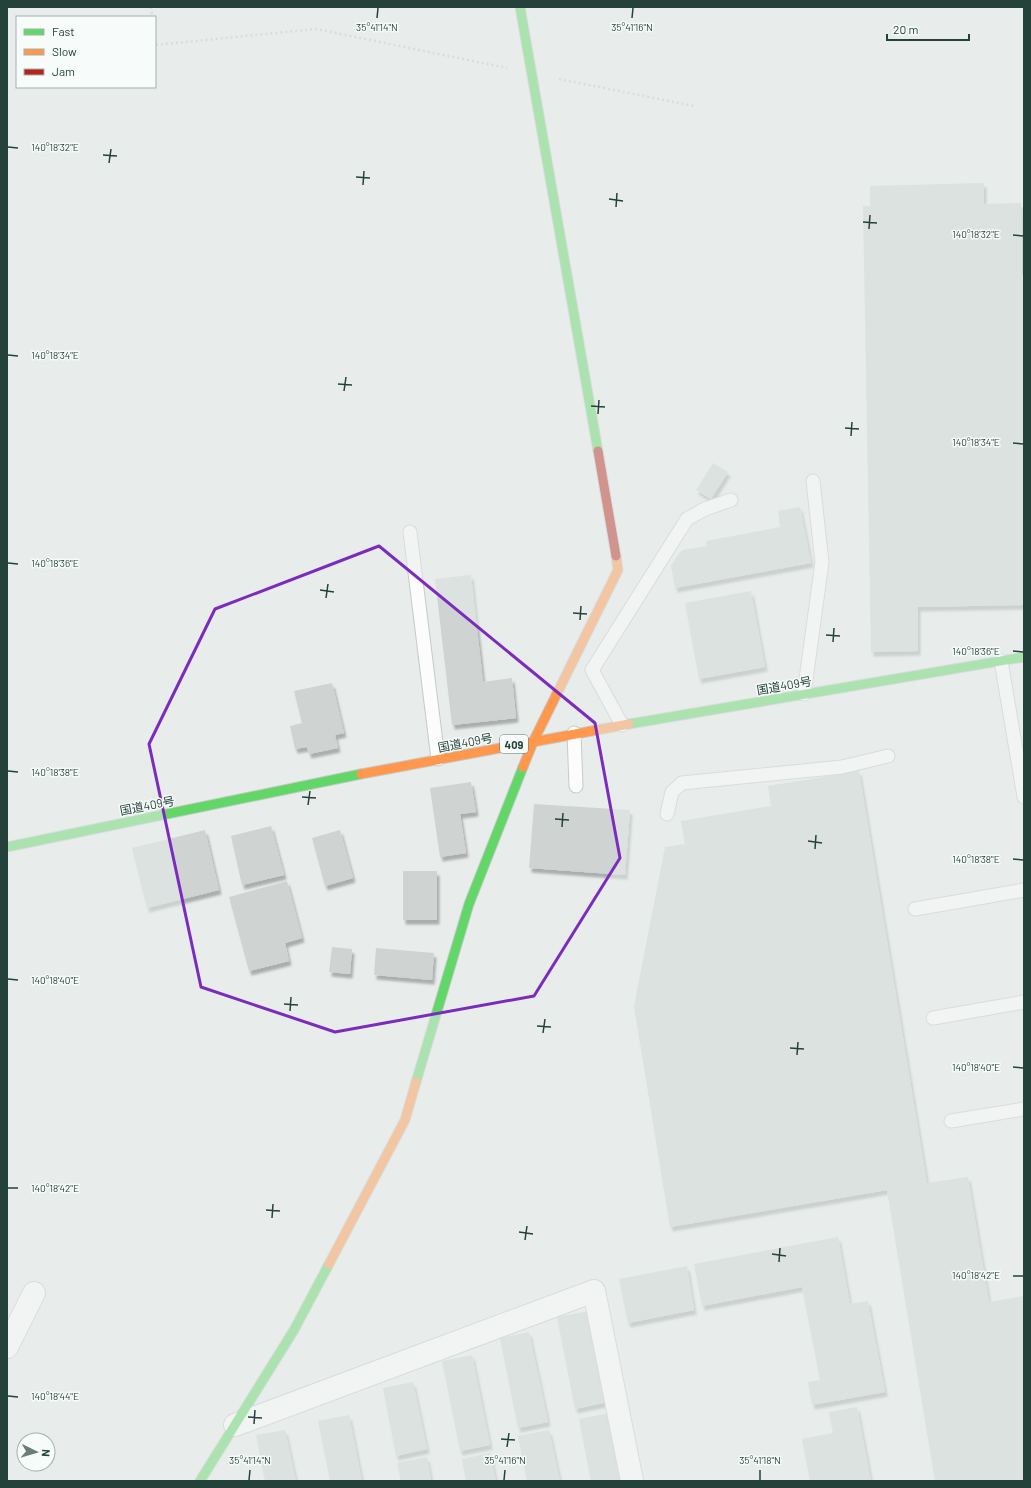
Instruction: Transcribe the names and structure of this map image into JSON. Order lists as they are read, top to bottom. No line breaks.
{"streets":{"main road":["国道409号","409"]},"legend":["Fast","Slow","Jam"],"scale_bar":"20 m","north":"right","coordinates":["35°41'14\"N","35°41'16\"N","140°18'32\"E","140°18'34\"E","140°18'36\"E","140°18'38\"E","140°18'40\"E","140°18'42\"E","140°18'44\"E","35°41'18\"N"]}
